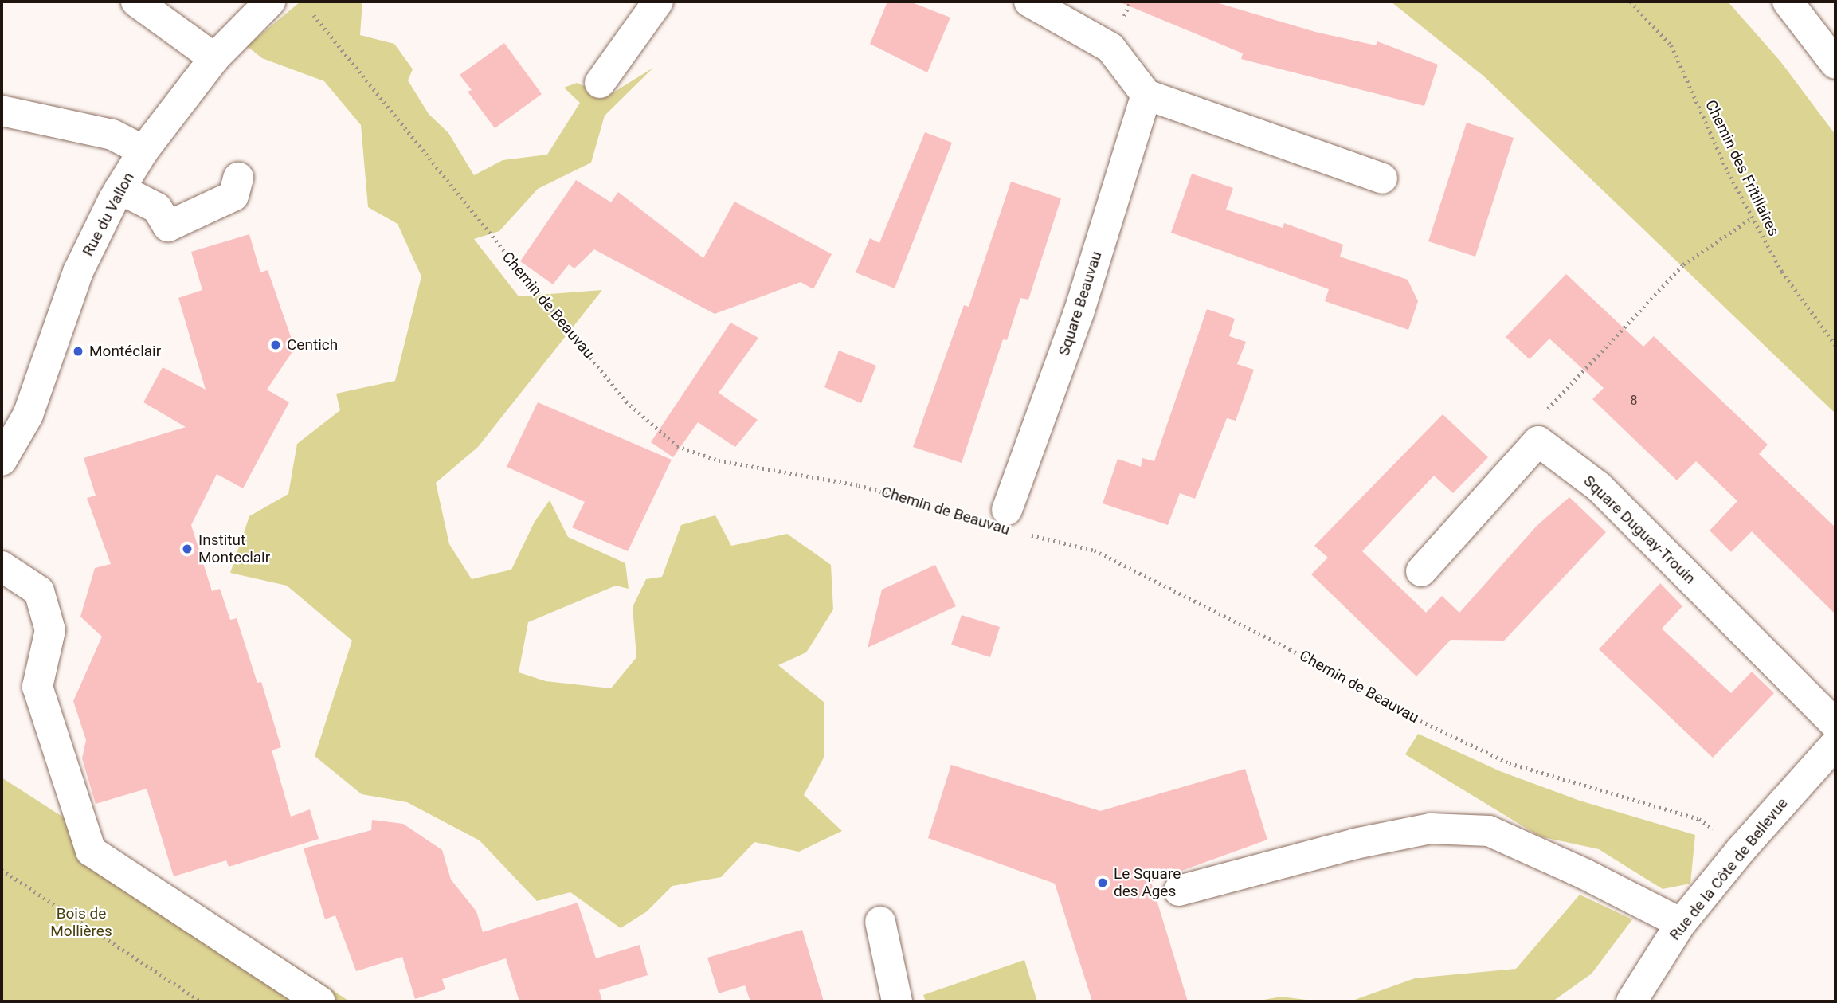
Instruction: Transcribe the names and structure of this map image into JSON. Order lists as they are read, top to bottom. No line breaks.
{"streets":{"street":["Rue du Vallon","Square Beauvau","Square Duguay-Trouin","Rue de la Côte de Bellevue"],"path":["Chemin des Fritillaires","Chemin de Beauvau"]},"crossings":[["Square Beauvau","Chemin de Beauvau"]],"parks":["Bois de Mollières"],"places":["Centich","Montéclair","Institut Monteclair","Le Square des Ages"],"house_numbers":["8"]}
